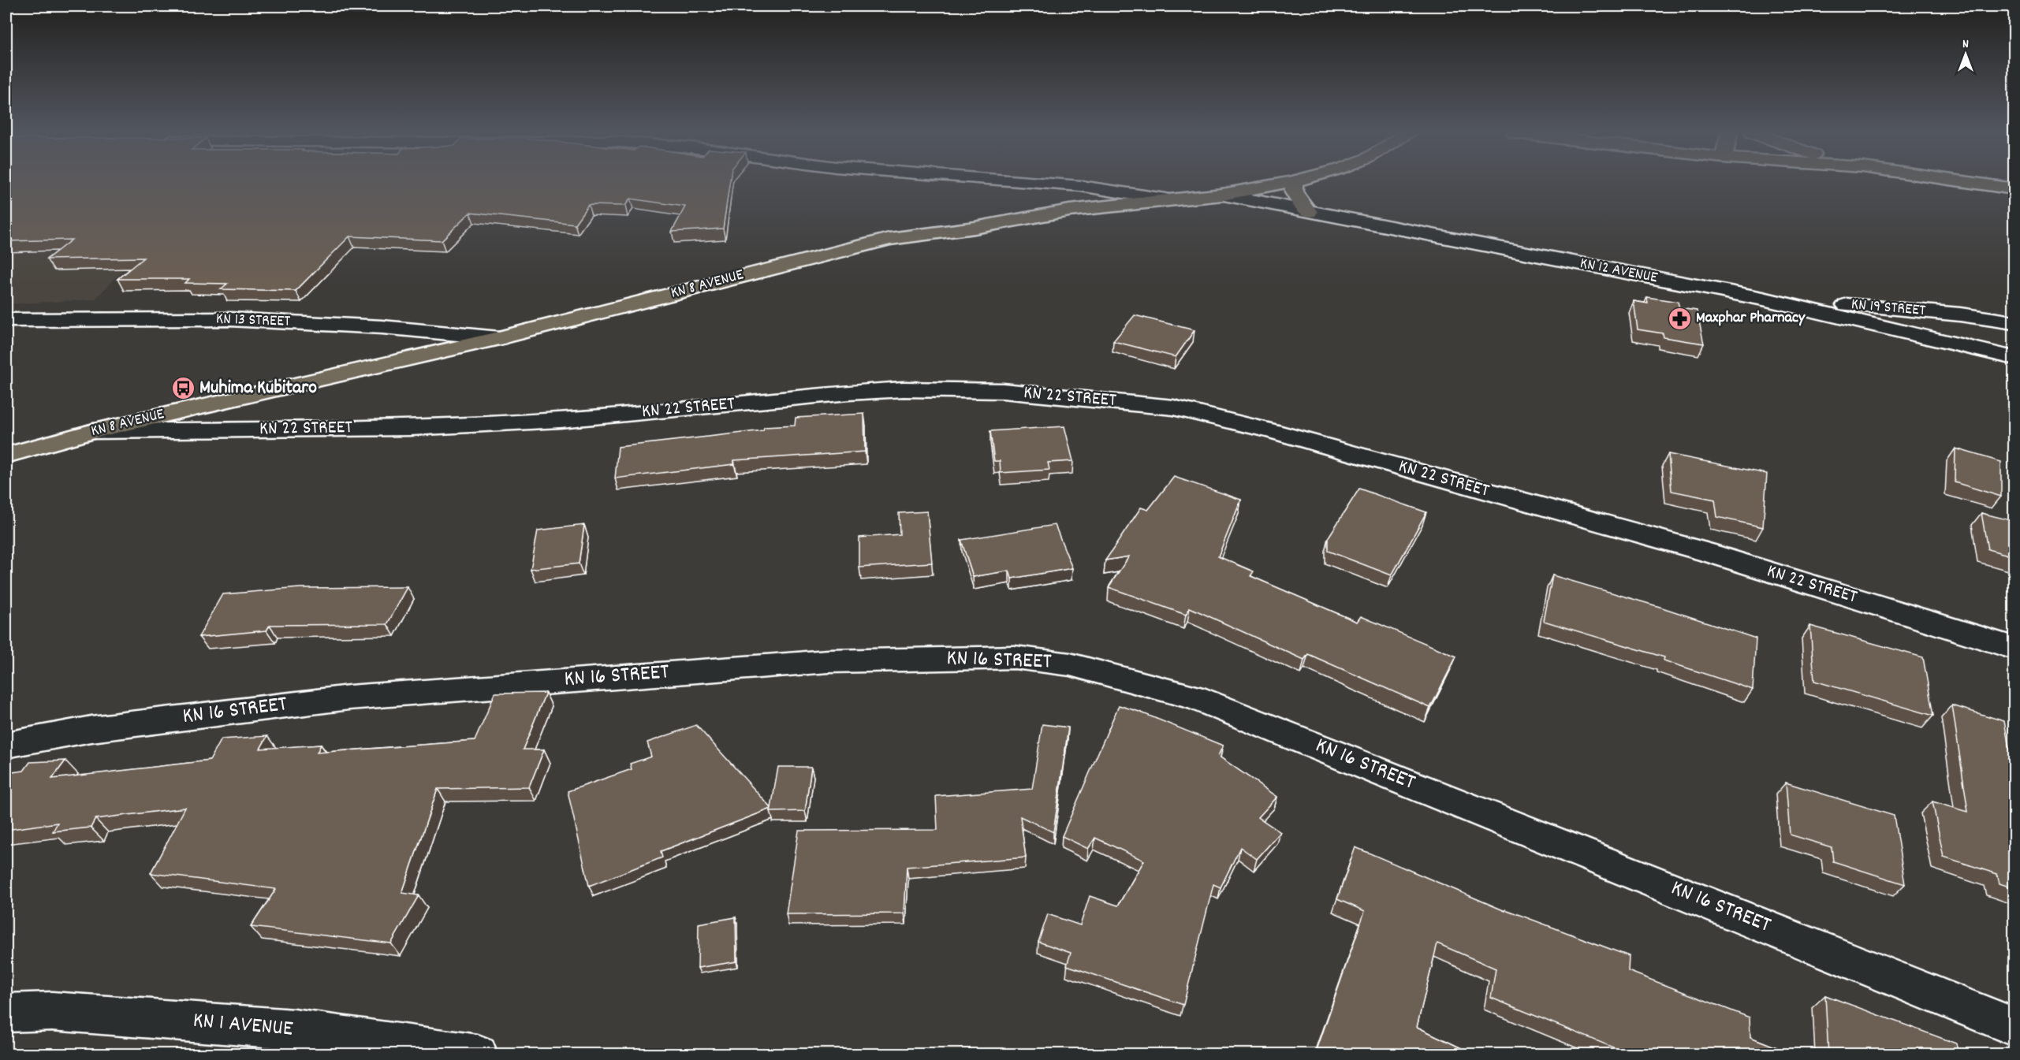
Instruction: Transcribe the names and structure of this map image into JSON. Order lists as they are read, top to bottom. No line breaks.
{"streets":{"main road":["KN 8 AVENUE"],"street":["KN 12 AVENUE","KN 19 STREET","KN 13 STREET","KN 22 STREET","KN 16 STREET","KN 1 AVENUE"]},"crossings":[["KN 12 AVENUE","KN 8 AVENUE"],["KN 12 AVENUE","KN 19 STREET"],["KN 8 AVENUE","KN 13 STREET"],["KN 8 AVENUE","KN 22 STREET"]],"places":{"pharmacy":["Maxphar Pharnacy"],"bus stop":["Muhima Kubitaro"]},"north":"top"}
